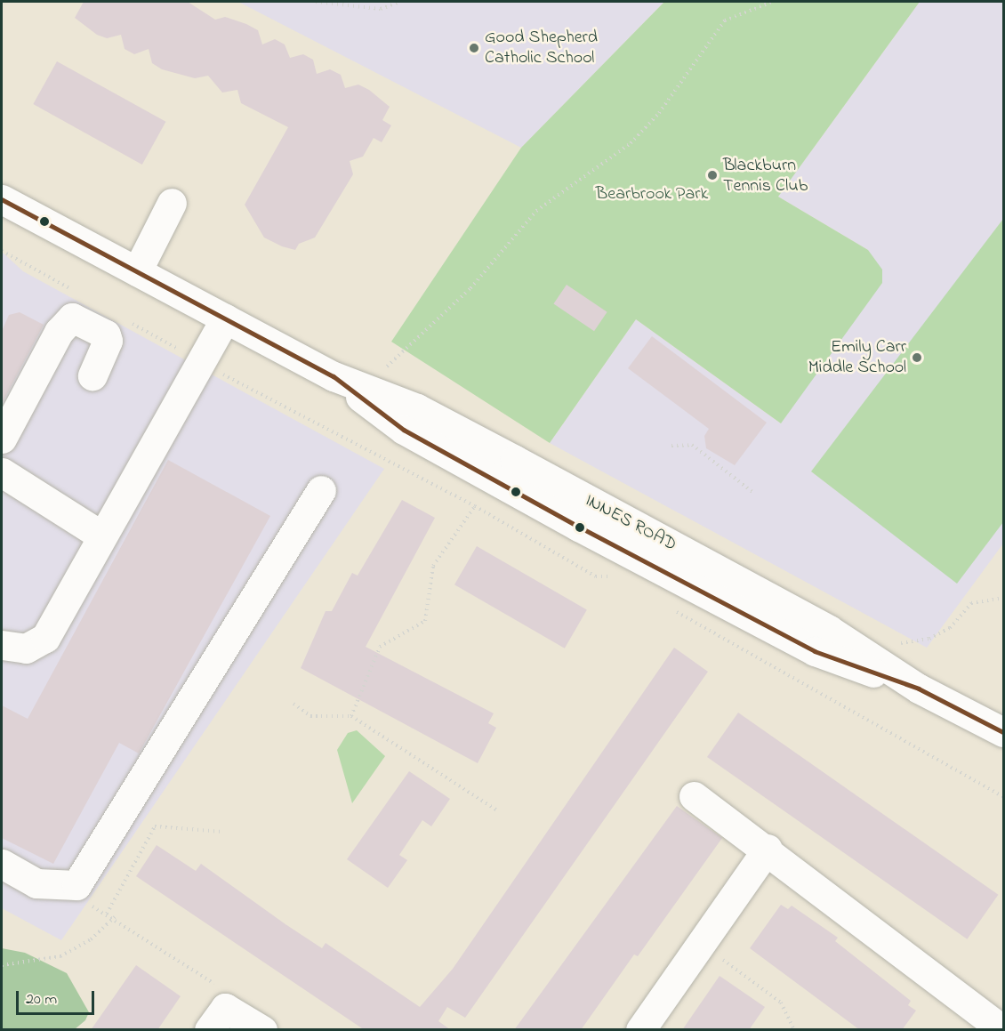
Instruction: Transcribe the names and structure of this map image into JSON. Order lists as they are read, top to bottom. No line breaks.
{"streets":{"street":["INNES ROAD"]},"parks":["Bearbrook Park"],"places":["Good Shepherd Catholic School","Blackburn Tennis Club","Emily Carr Middle School"],"scale_bar":"20 m"}
